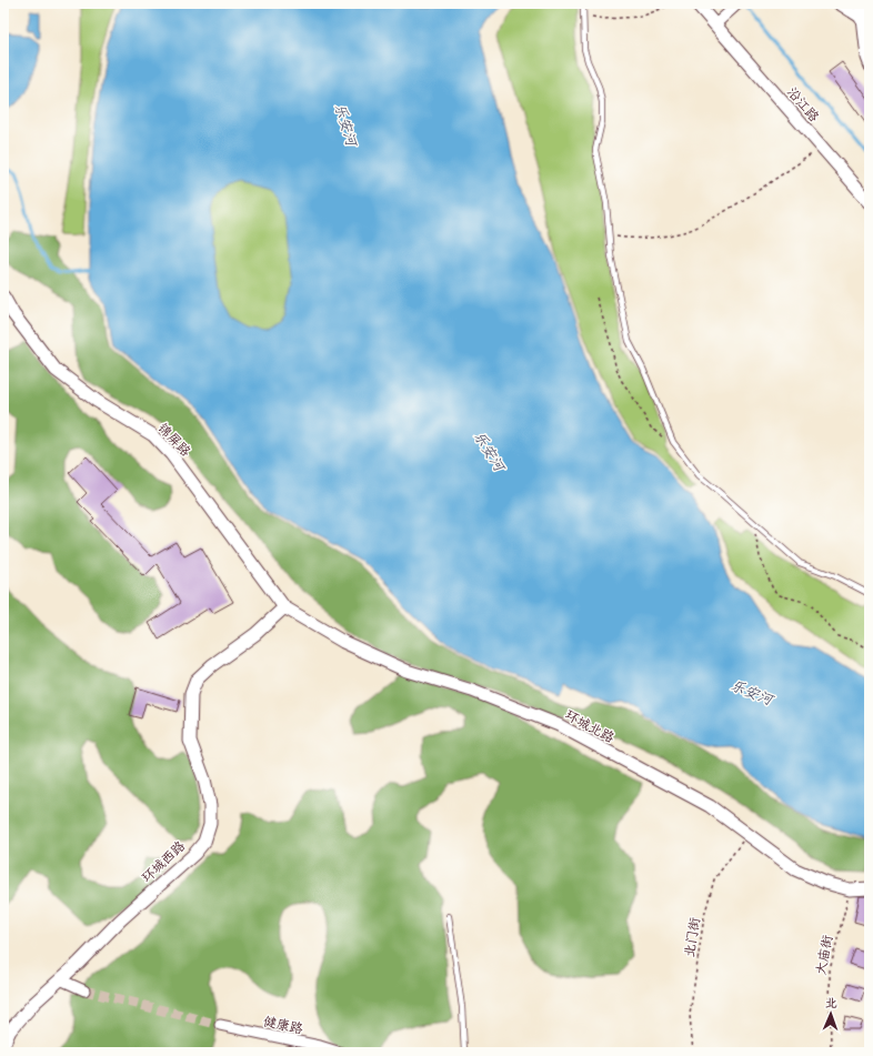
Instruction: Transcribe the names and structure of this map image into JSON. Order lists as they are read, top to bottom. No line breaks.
{"streets":{"street":["沿江路","锦屏路","环城北路","环城西路","健康路"],"path":["北门街","大庙街"]},"crossings":[["锦屏路","环城北路"],["锦屏路","环城西路"],["环城北路","环城西路"],["环城北路","北门街"],["环城北路","大庙街"]],"water":["乐安河"],"north":"top"}
